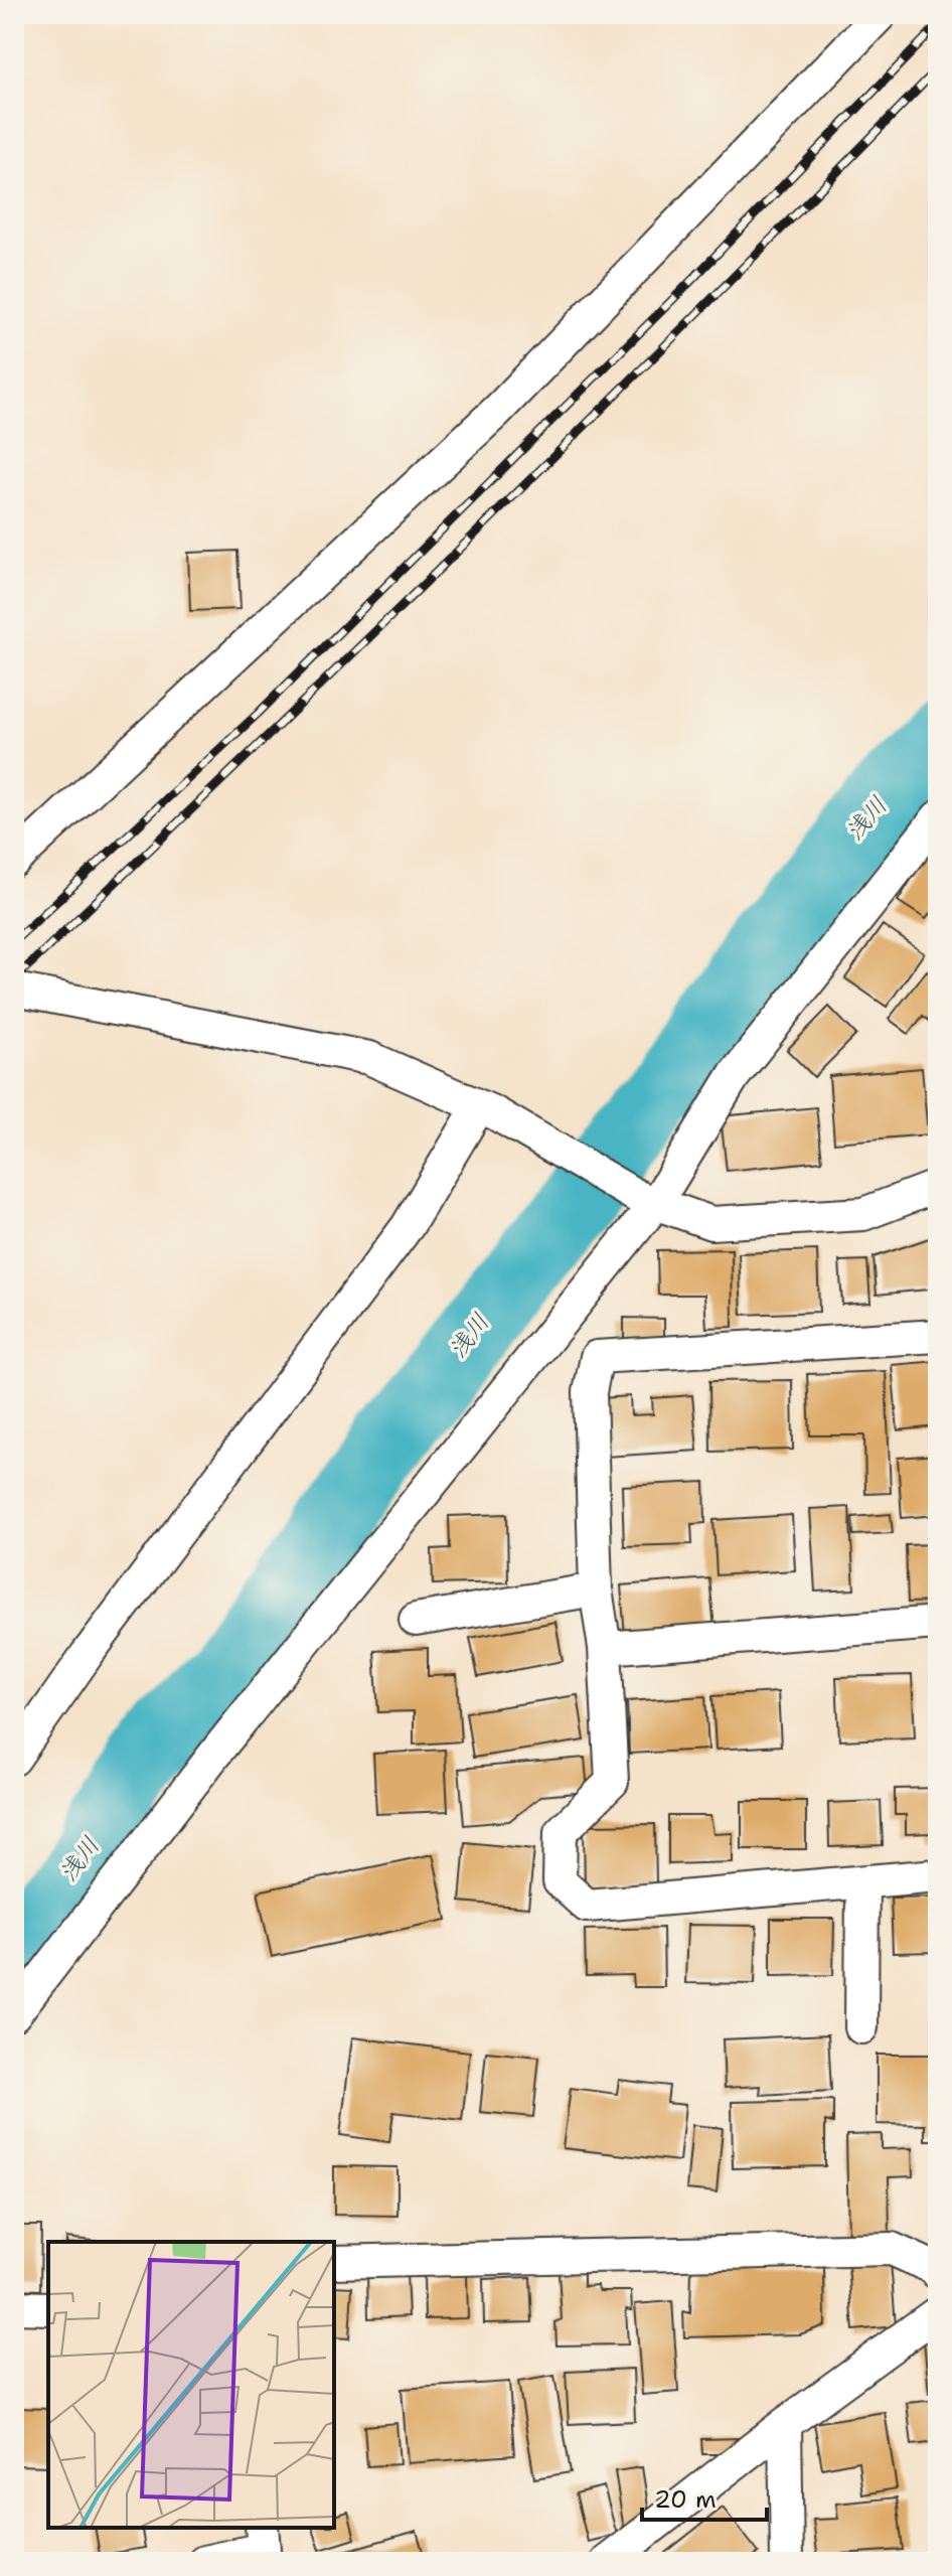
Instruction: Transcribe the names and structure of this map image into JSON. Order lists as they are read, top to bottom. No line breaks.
{"water":["浅川"],"scale_bar":"20 m"}
